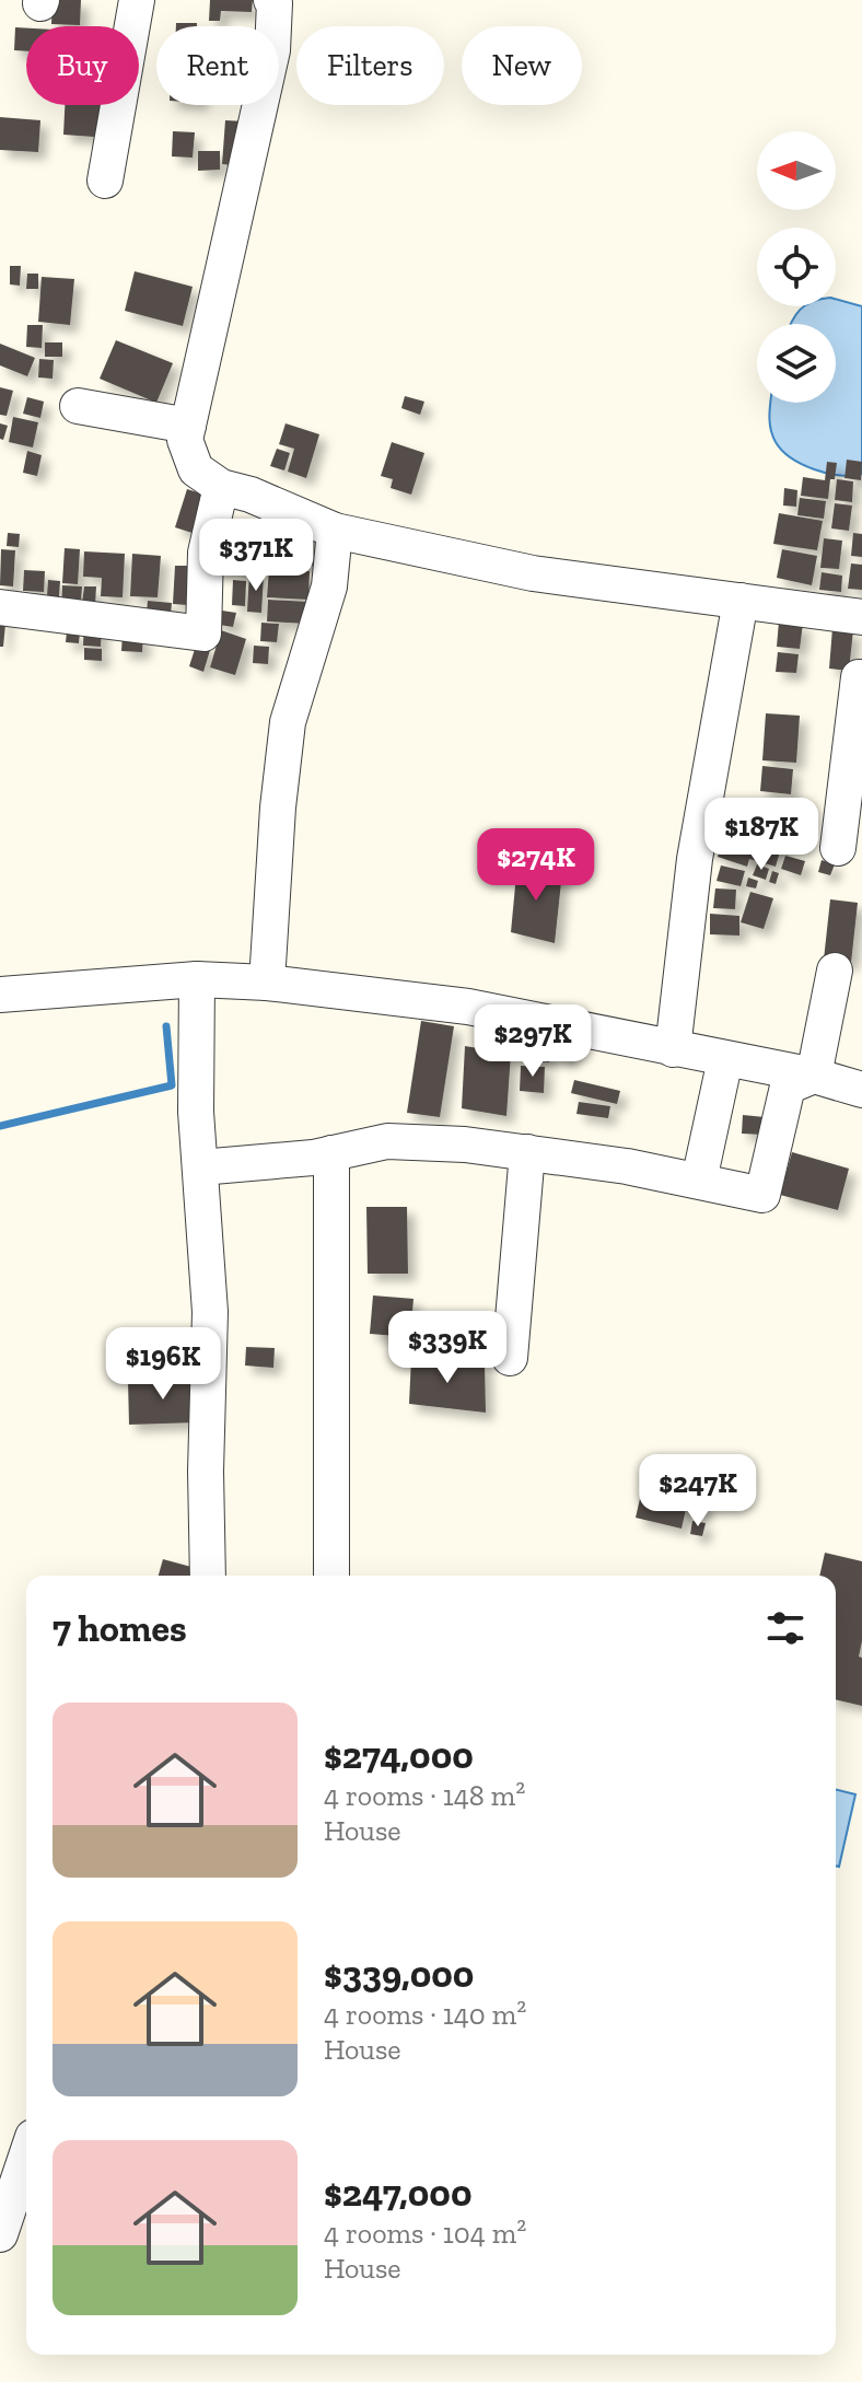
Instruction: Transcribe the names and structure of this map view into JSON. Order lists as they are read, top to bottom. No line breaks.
{"north":"left","page":{"chip":["Buy","Rent","Filters","New"],"price":["$371K","$187K","$274K","$297K","$339K","$196K","$247K"],"heading":"7 homes","list":[{"name":"$274,000","note":"4 rooms · 148 m² · House"},{"name":"$339,000","note":"4 rooms · 140 m² · House"},{"name":"$247,000","note":"4 rooms · 104 m² · House"}]}}
